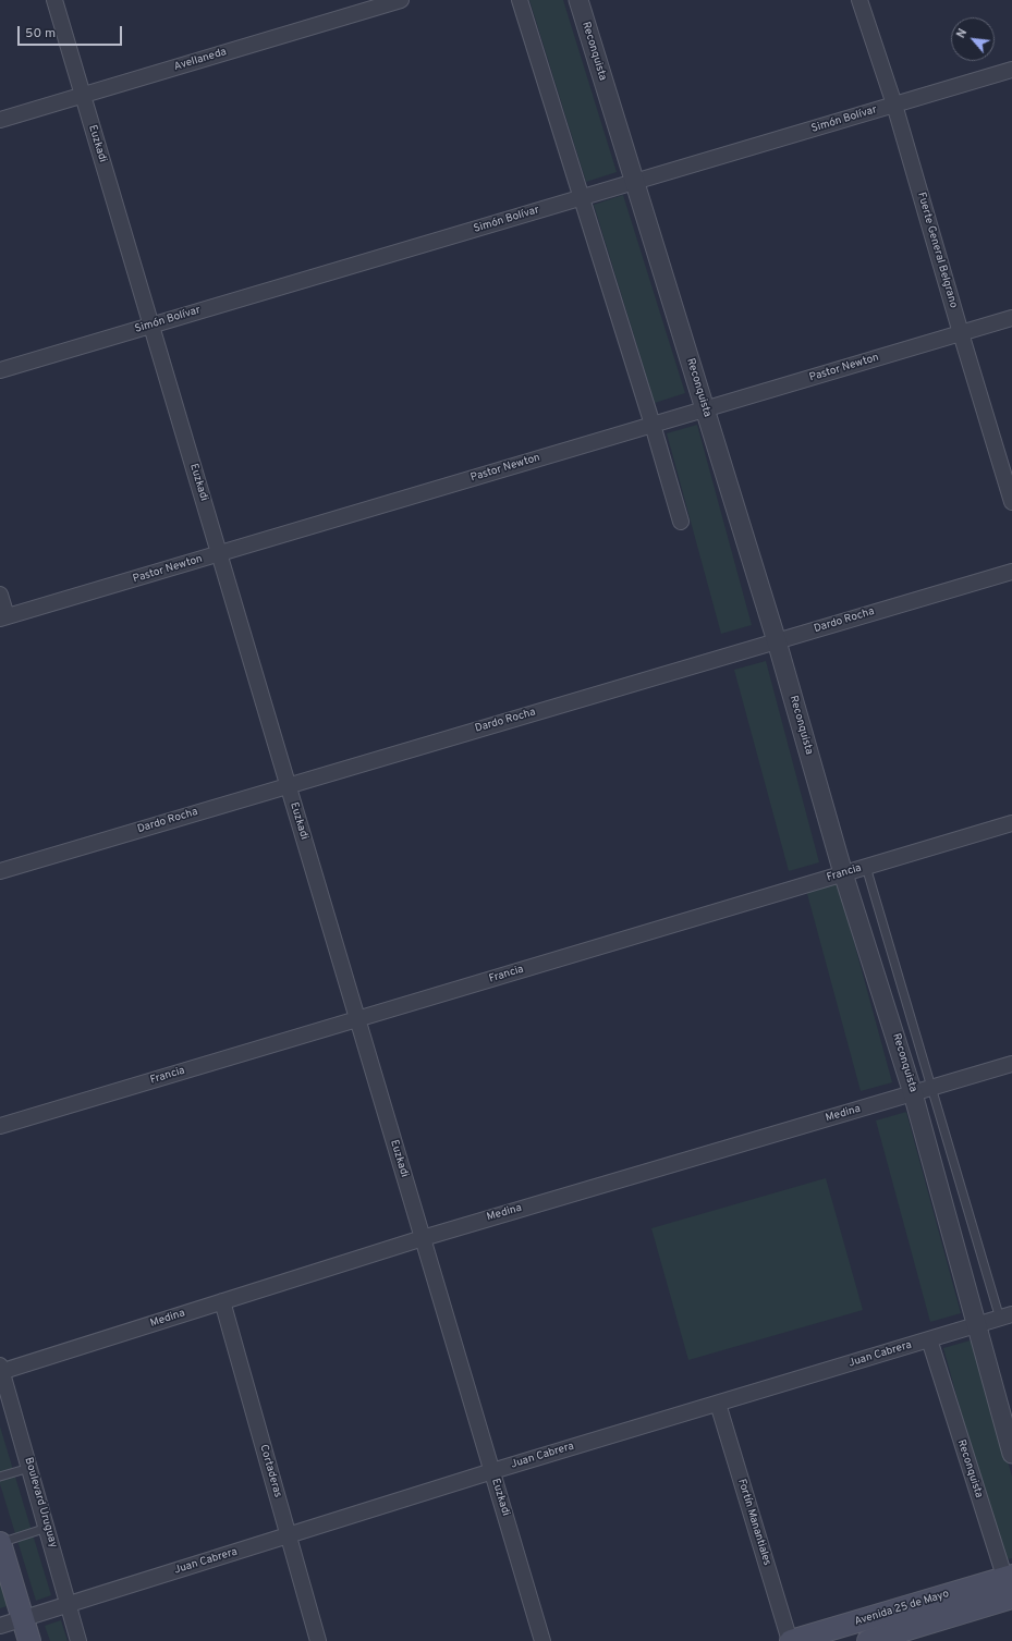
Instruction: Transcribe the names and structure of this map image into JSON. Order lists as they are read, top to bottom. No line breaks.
{"streets":{"main road":["Avenida 25 de Mayo"],"street":["Reconquista","Avellaneda","Simón Bolívar","Euzkadi","Fuerte General Belgrano","Pastor Newton","Dardo Rocha","Francia","Medina","Juan Cabrera","Cortaderas","Boulevard Uruguay","Fortín Manantiales"]},"crossings":[["Reconquista","Simón Bolívar"],["Reconquista","Pastor Newton"],["Reconquista","Dardo Rocha"],["Reconquista","Francia"],["Reconquista","Medina"],["Reconquista","Juan Cabrera"],["Reconquista","Avenida 25 de Mayo"],["Avellaneda","Euzkadi"],["Simón Bolívar","Euzkadi"],["Simón Bolívar","Fuerte General Belgrano"],["Euzkadi","Pastor Newton"],["Euzkadi","Dardo Rocha"],["Euzkadi","Francia"],["Euzkadi","Medina"],["Euzkadi","Juan Cabrera"],["Fuerte General Belgrano","Pastor Newton"],["Medina","Cortaderas"],["Medina","Boulevard Uruguay"],["Juan Cabrera","Cortaderas"],["Juan Cabrera","Boulevard Uruguay"],["Juan Cabrera","Fortín Manantiales"],["Fortín Manantiales","Avenida 25 de Mayo"]],"scale_bar":"50 m","north":"top left"}
